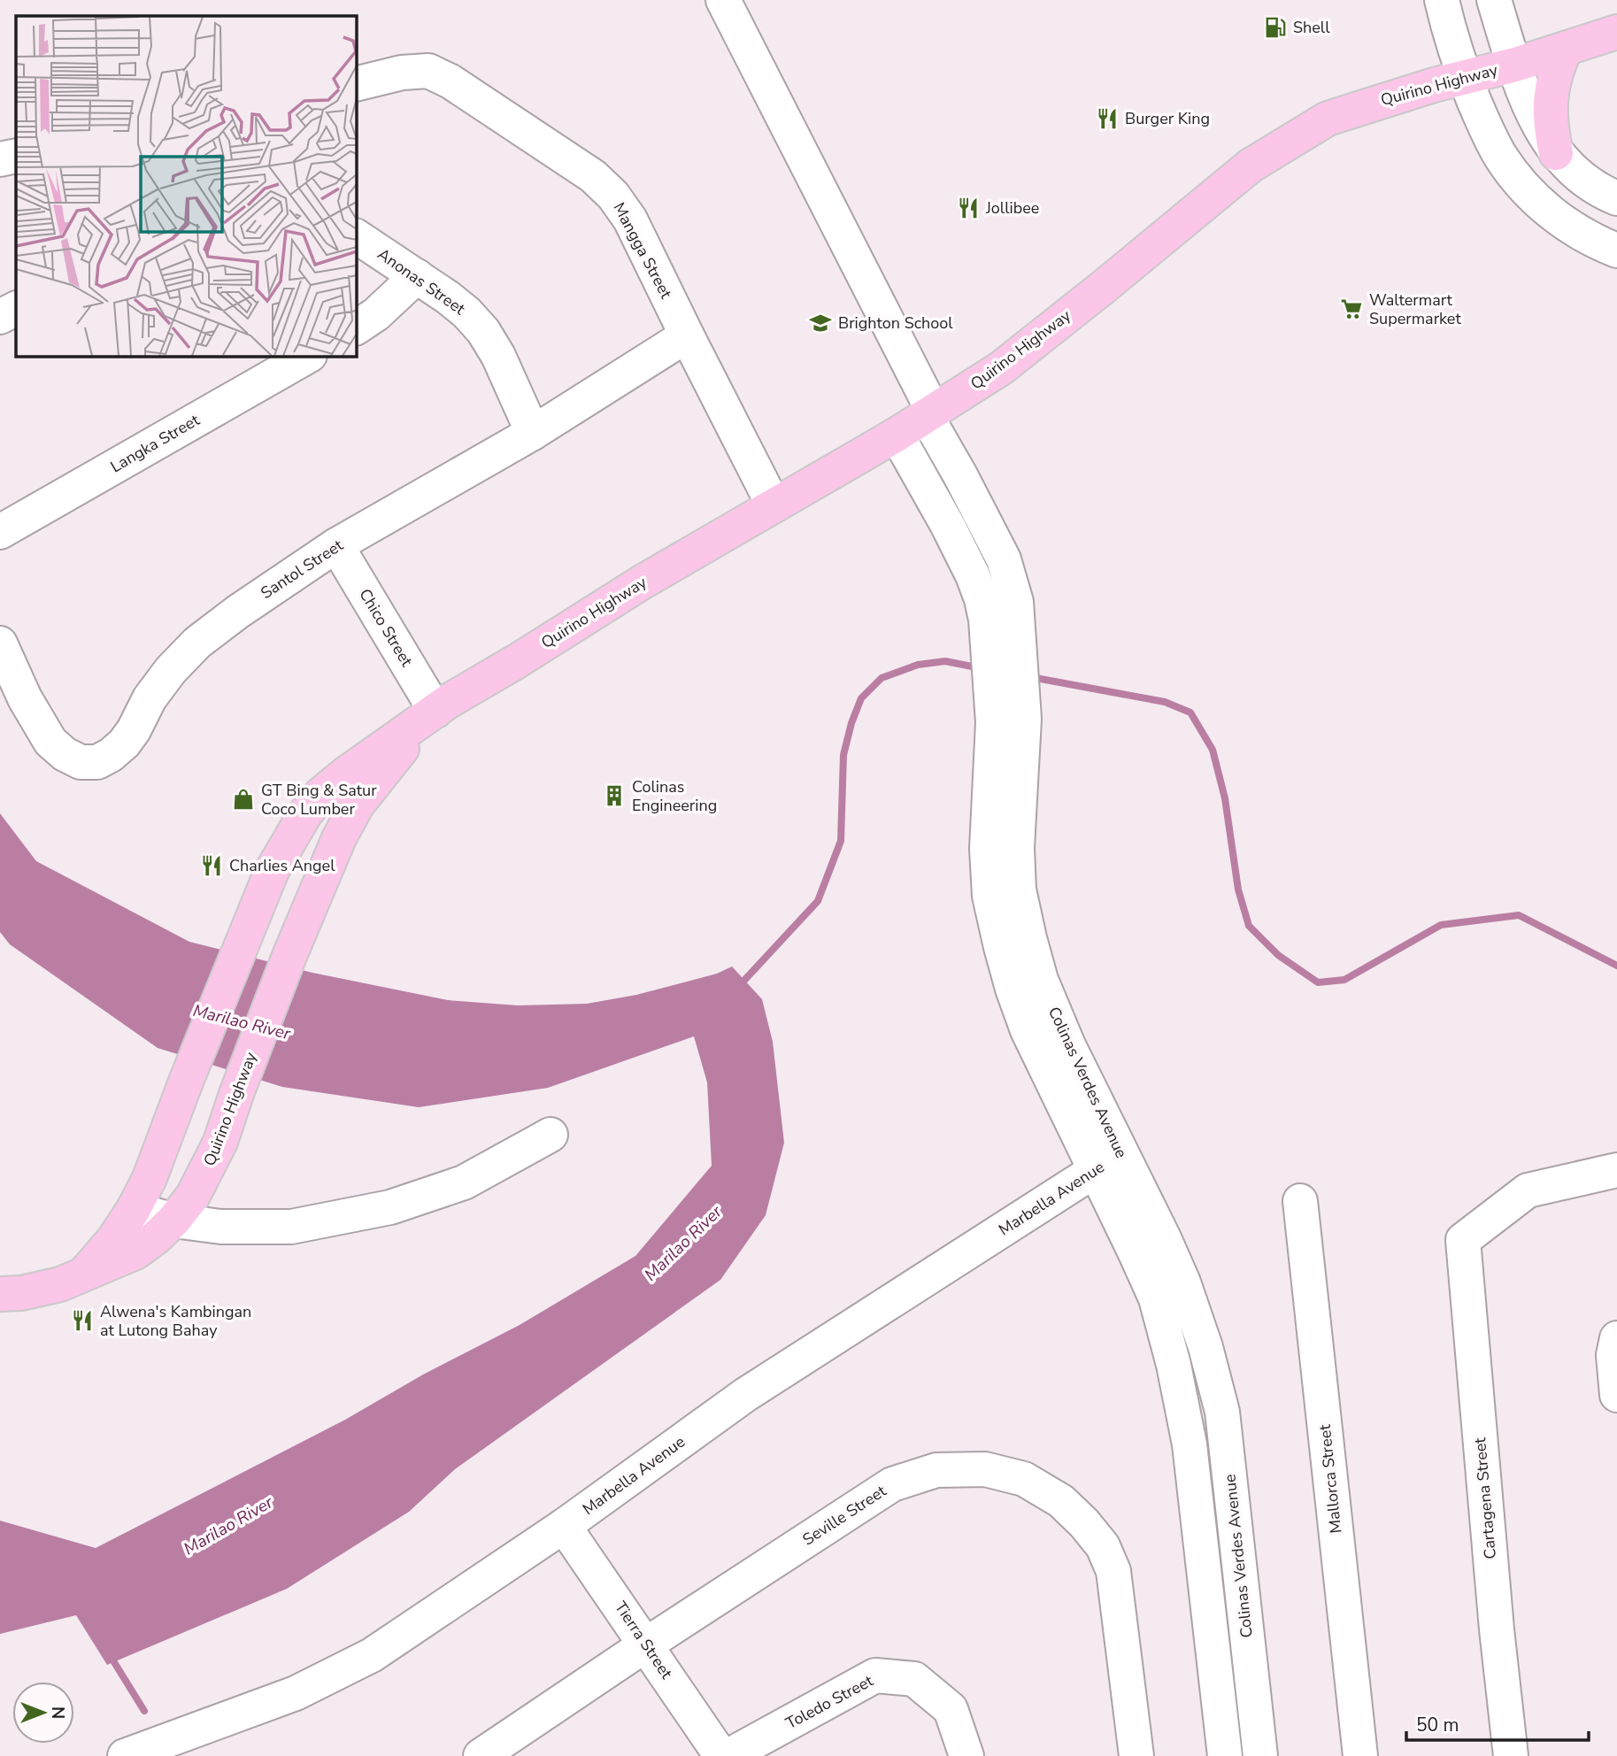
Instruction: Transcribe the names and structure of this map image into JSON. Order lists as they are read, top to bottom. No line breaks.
{"streets":{"main road":["Quirino Highway"],"street":["Mangga Street","Anonas Street","Langka Street","Santol Street","Chico Street","Colinas Verdes Avenue","Marbella Avenue","Mallorca Street","Cartagena Street","Seville Street","Tierra Street","Toledo Street"]},"crossings":[["Quirino Highway","Mangga Street"],["Quirino Highway","Chico Street"],["Quirino Highway","Colinas Verdes Avenue"],["Mangga Street","Santol Street"],["Anonas Street","Santol Street"],["Santol Street","Chico Street"],["Colinas Verdes Avenue","Marbella Avenue"],["Marbella Avenue","Tierra Street"],["Seville Street","Tierra Street"]],"water":["Marilao River"],"places":{"fuel station":["Shell"],"restaurant":["Burger King","Jollibee","Charlies Angel","Alwena's Kambingan at Lutong Bahay"],"supermarket":["Waltermart Supermarket"],"school or university":["Brighton School"],"building":["Colinas Engineering"],"shop":["GT Bing & Satur Coco Lumber"]},"scale_bar":"50 m","north":"right"}
